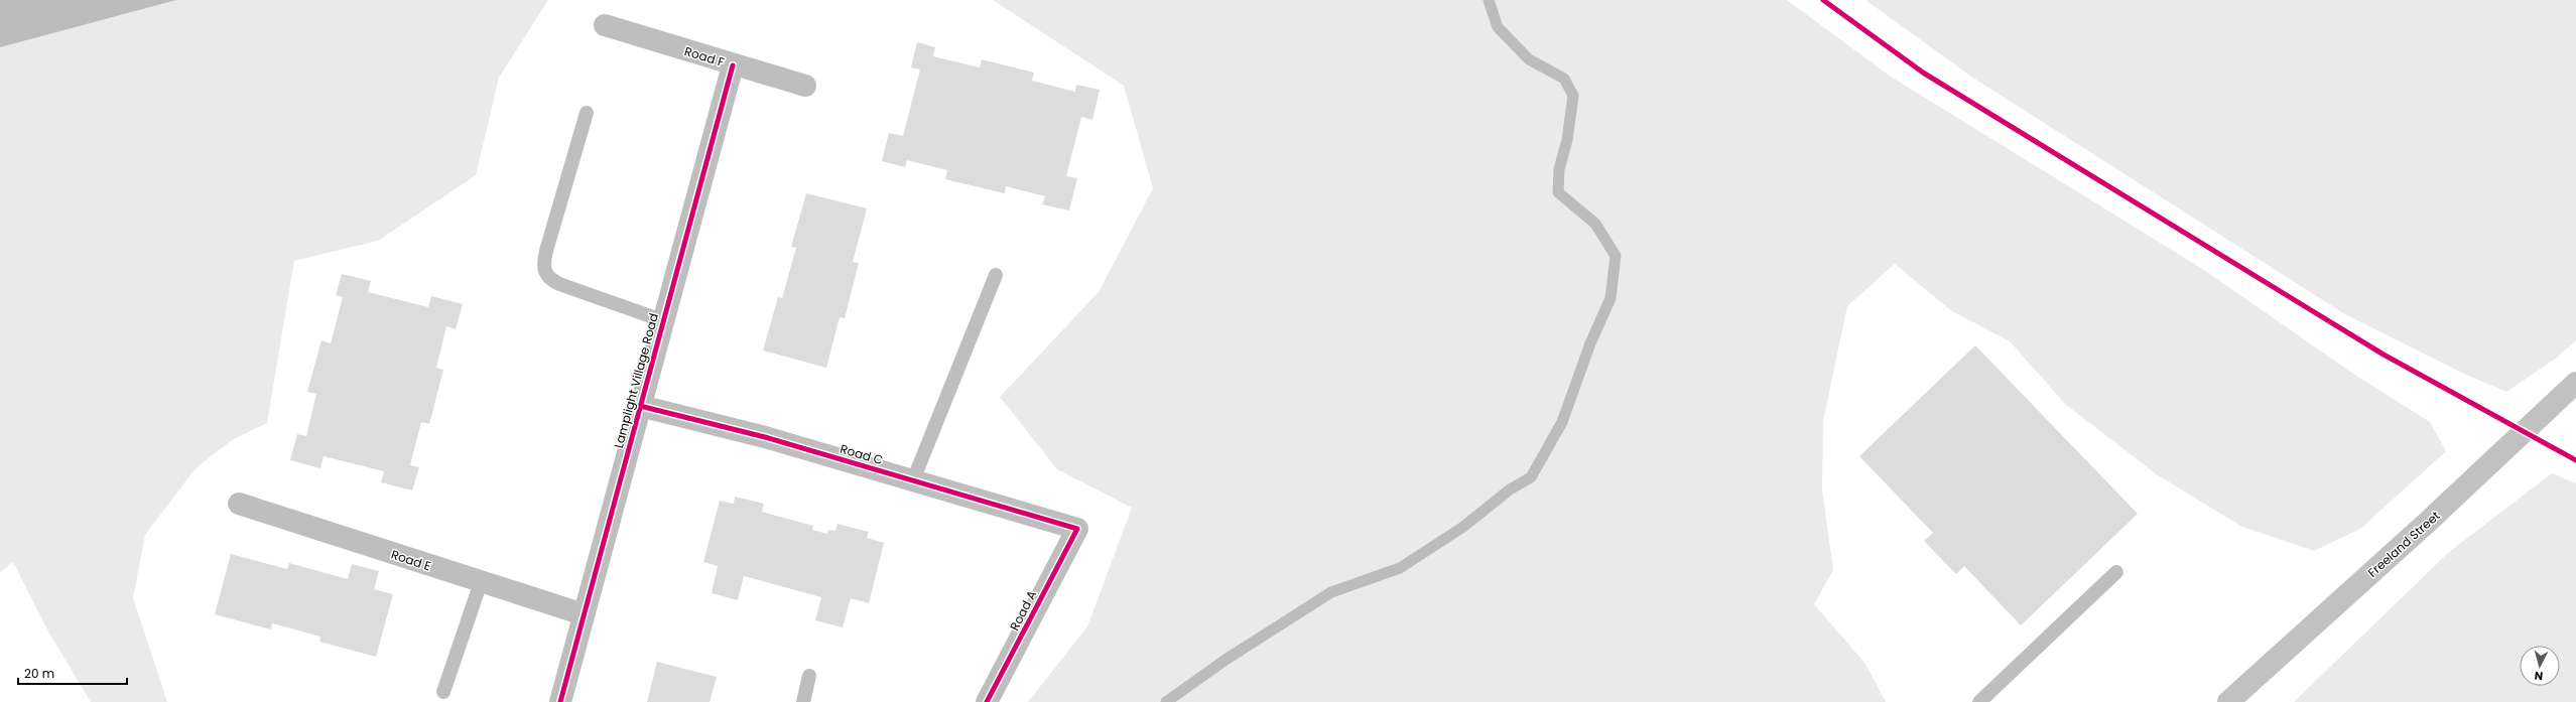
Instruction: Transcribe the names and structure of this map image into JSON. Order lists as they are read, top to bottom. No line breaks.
{"streets":{"main road":["Freeland Street"],"street":["Road F","Lamplight Village Road","Road C","Road E","Road A"]},"crossings":[["Road F","Lamplight Village Road"],["Lamplight Village Road","Road C"],["Lamplight Village Road","Road E"],["Road C","Road A"]],"scale_bar":"20 m","north":"bottom"}
